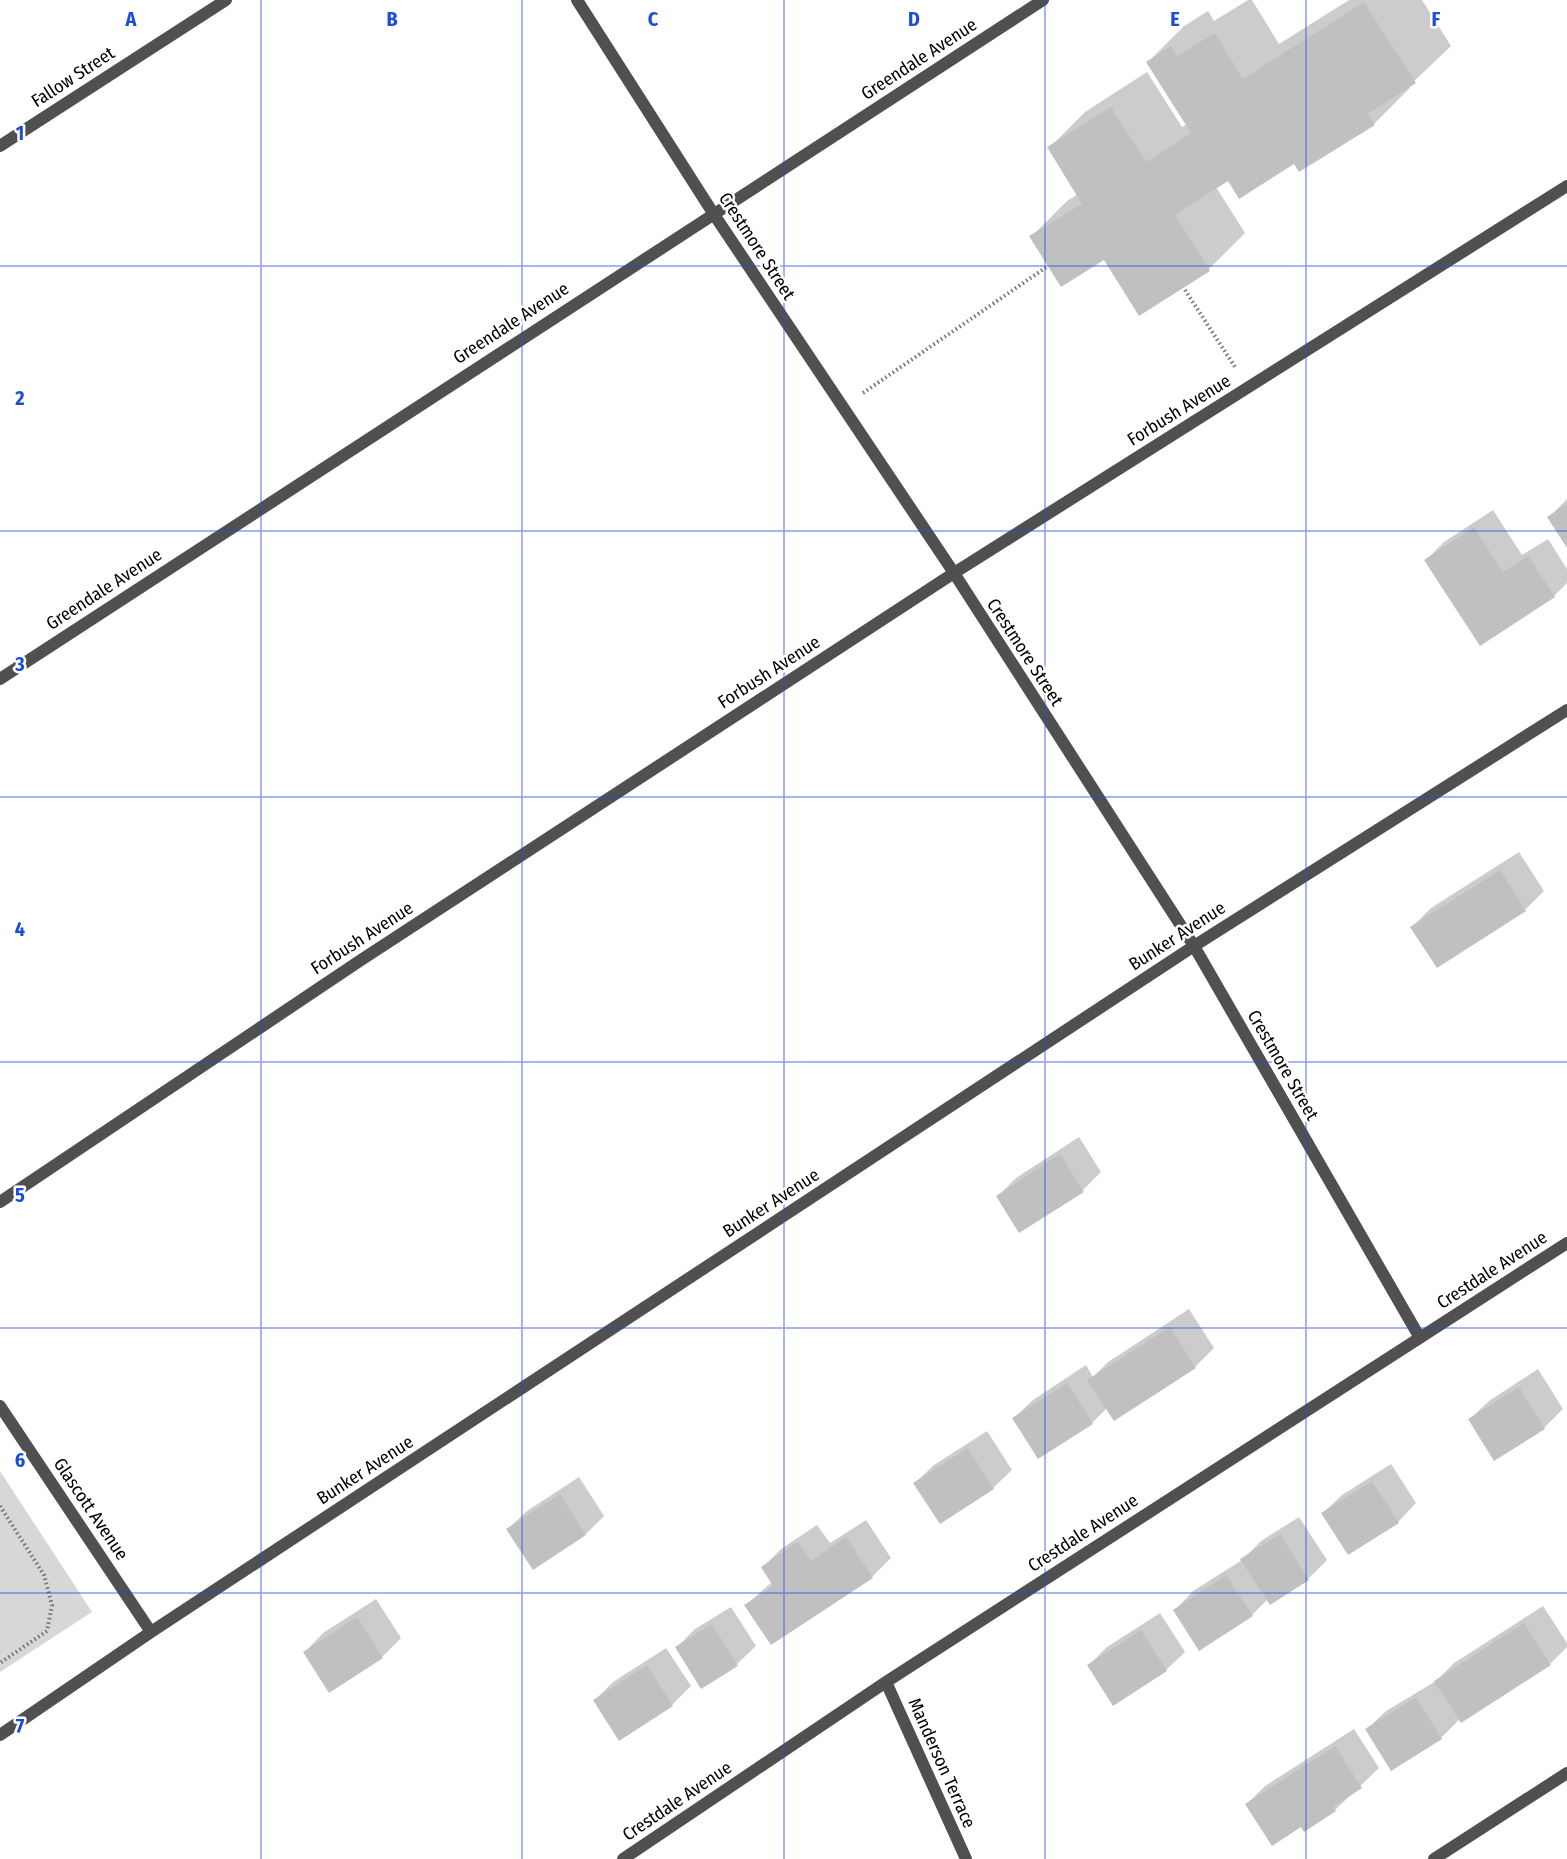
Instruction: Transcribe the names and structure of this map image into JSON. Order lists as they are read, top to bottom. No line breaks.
{"streets":{"street":["Greendale Avenue","Fallow Street","Crestmore Street","Forbush Avenue","Bunker Avenue","Crestdale Avenue","Glascott Avenue","Manderson Terrace"]},"crossings":[["Greendale Avenue","Crestmore Street"],["Crestmore Street","Forbush Avenue"],["Crestmore Street","Bunker Avenue"],["Crestmore Street","Crestdale Avenue"],["Bunker Avenue","Glascott Avenue"],["Crestdale Avenue","Manderson Terrace"]],"grid":{"columns":["A","B","C","D","E","F"],"rows":["1","2","3","4","5","6","7"]}}
